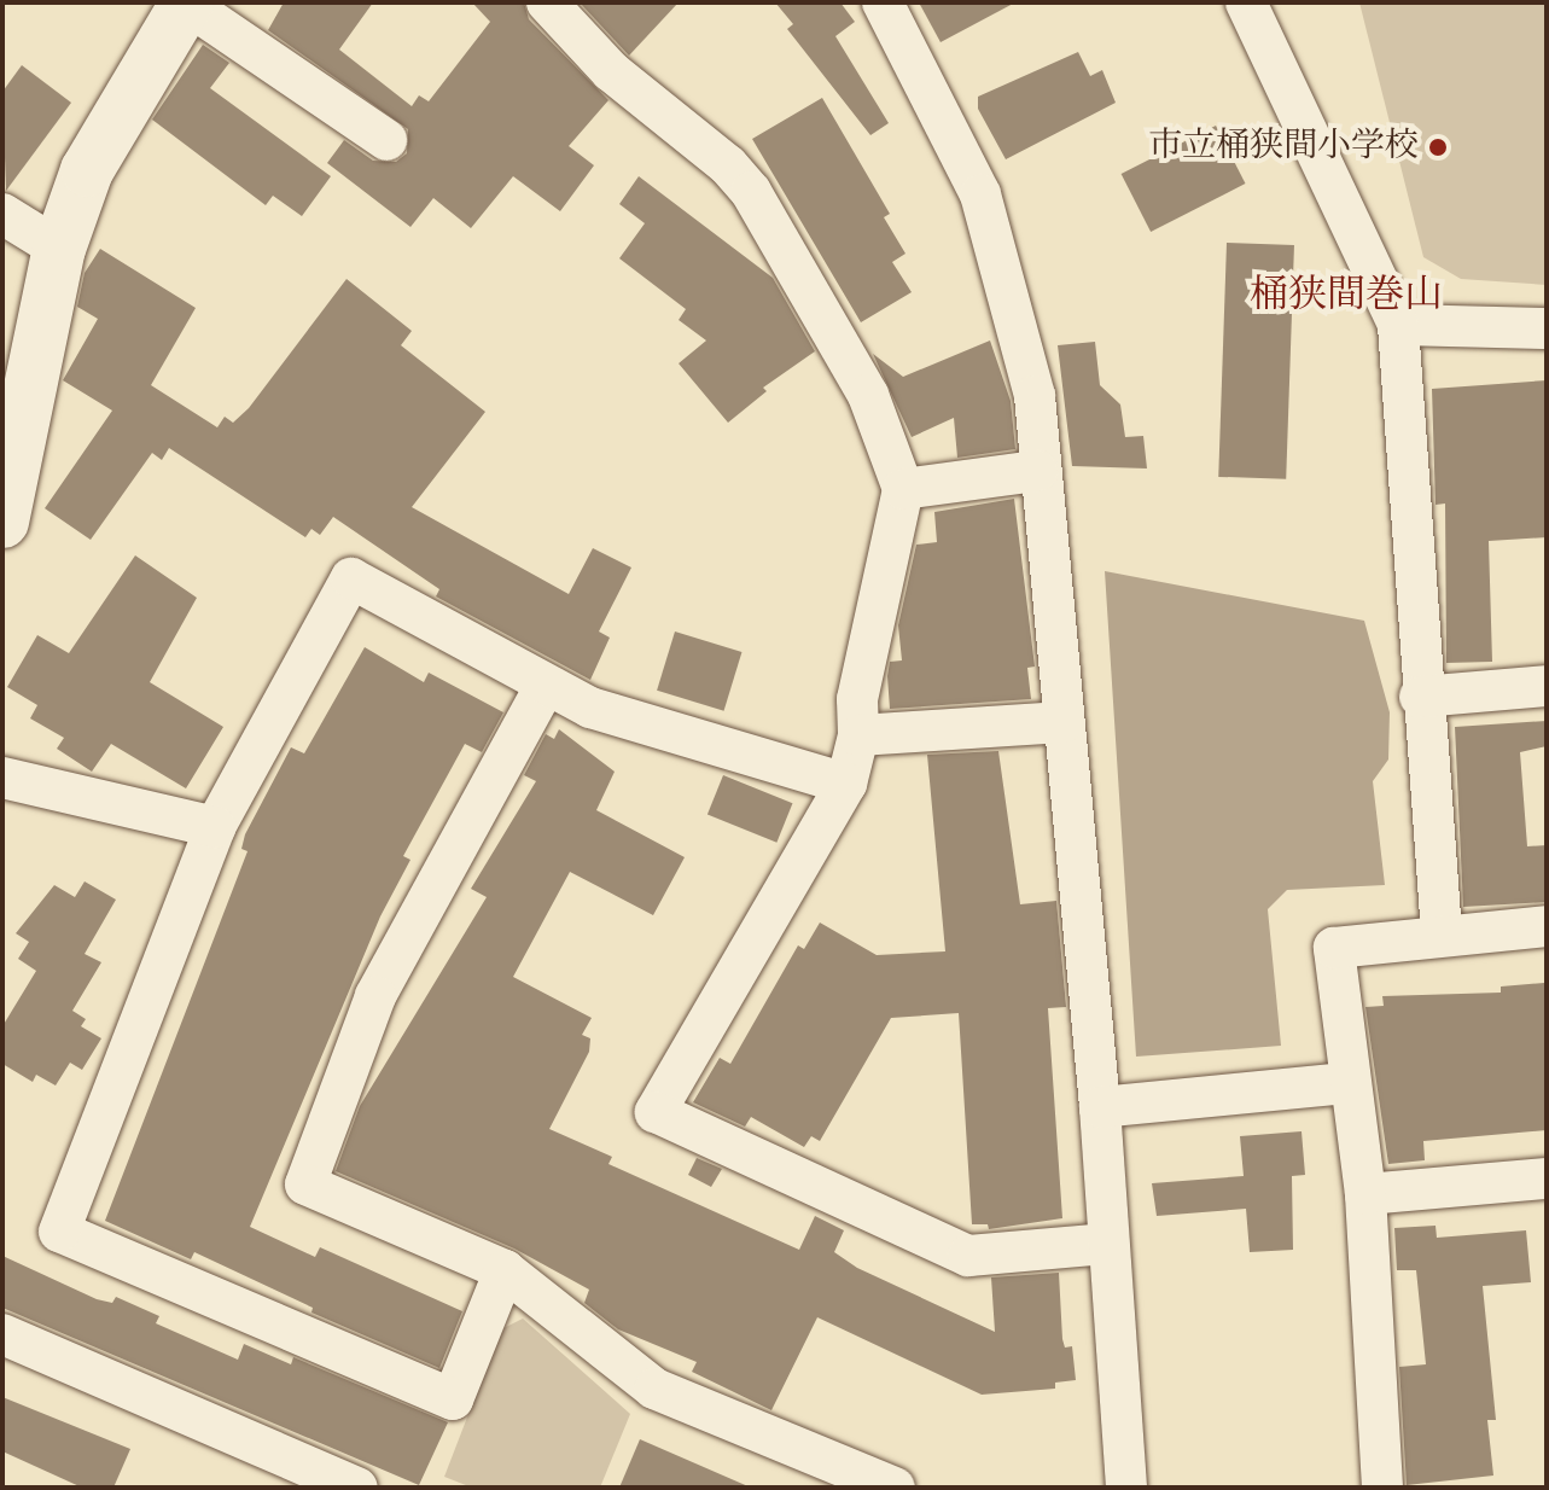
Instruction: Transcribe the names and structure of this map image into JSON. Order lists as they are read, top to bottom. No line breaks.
{"districts":["桶狭間巻山"],"places":["市立桶狭間小学校"]}
